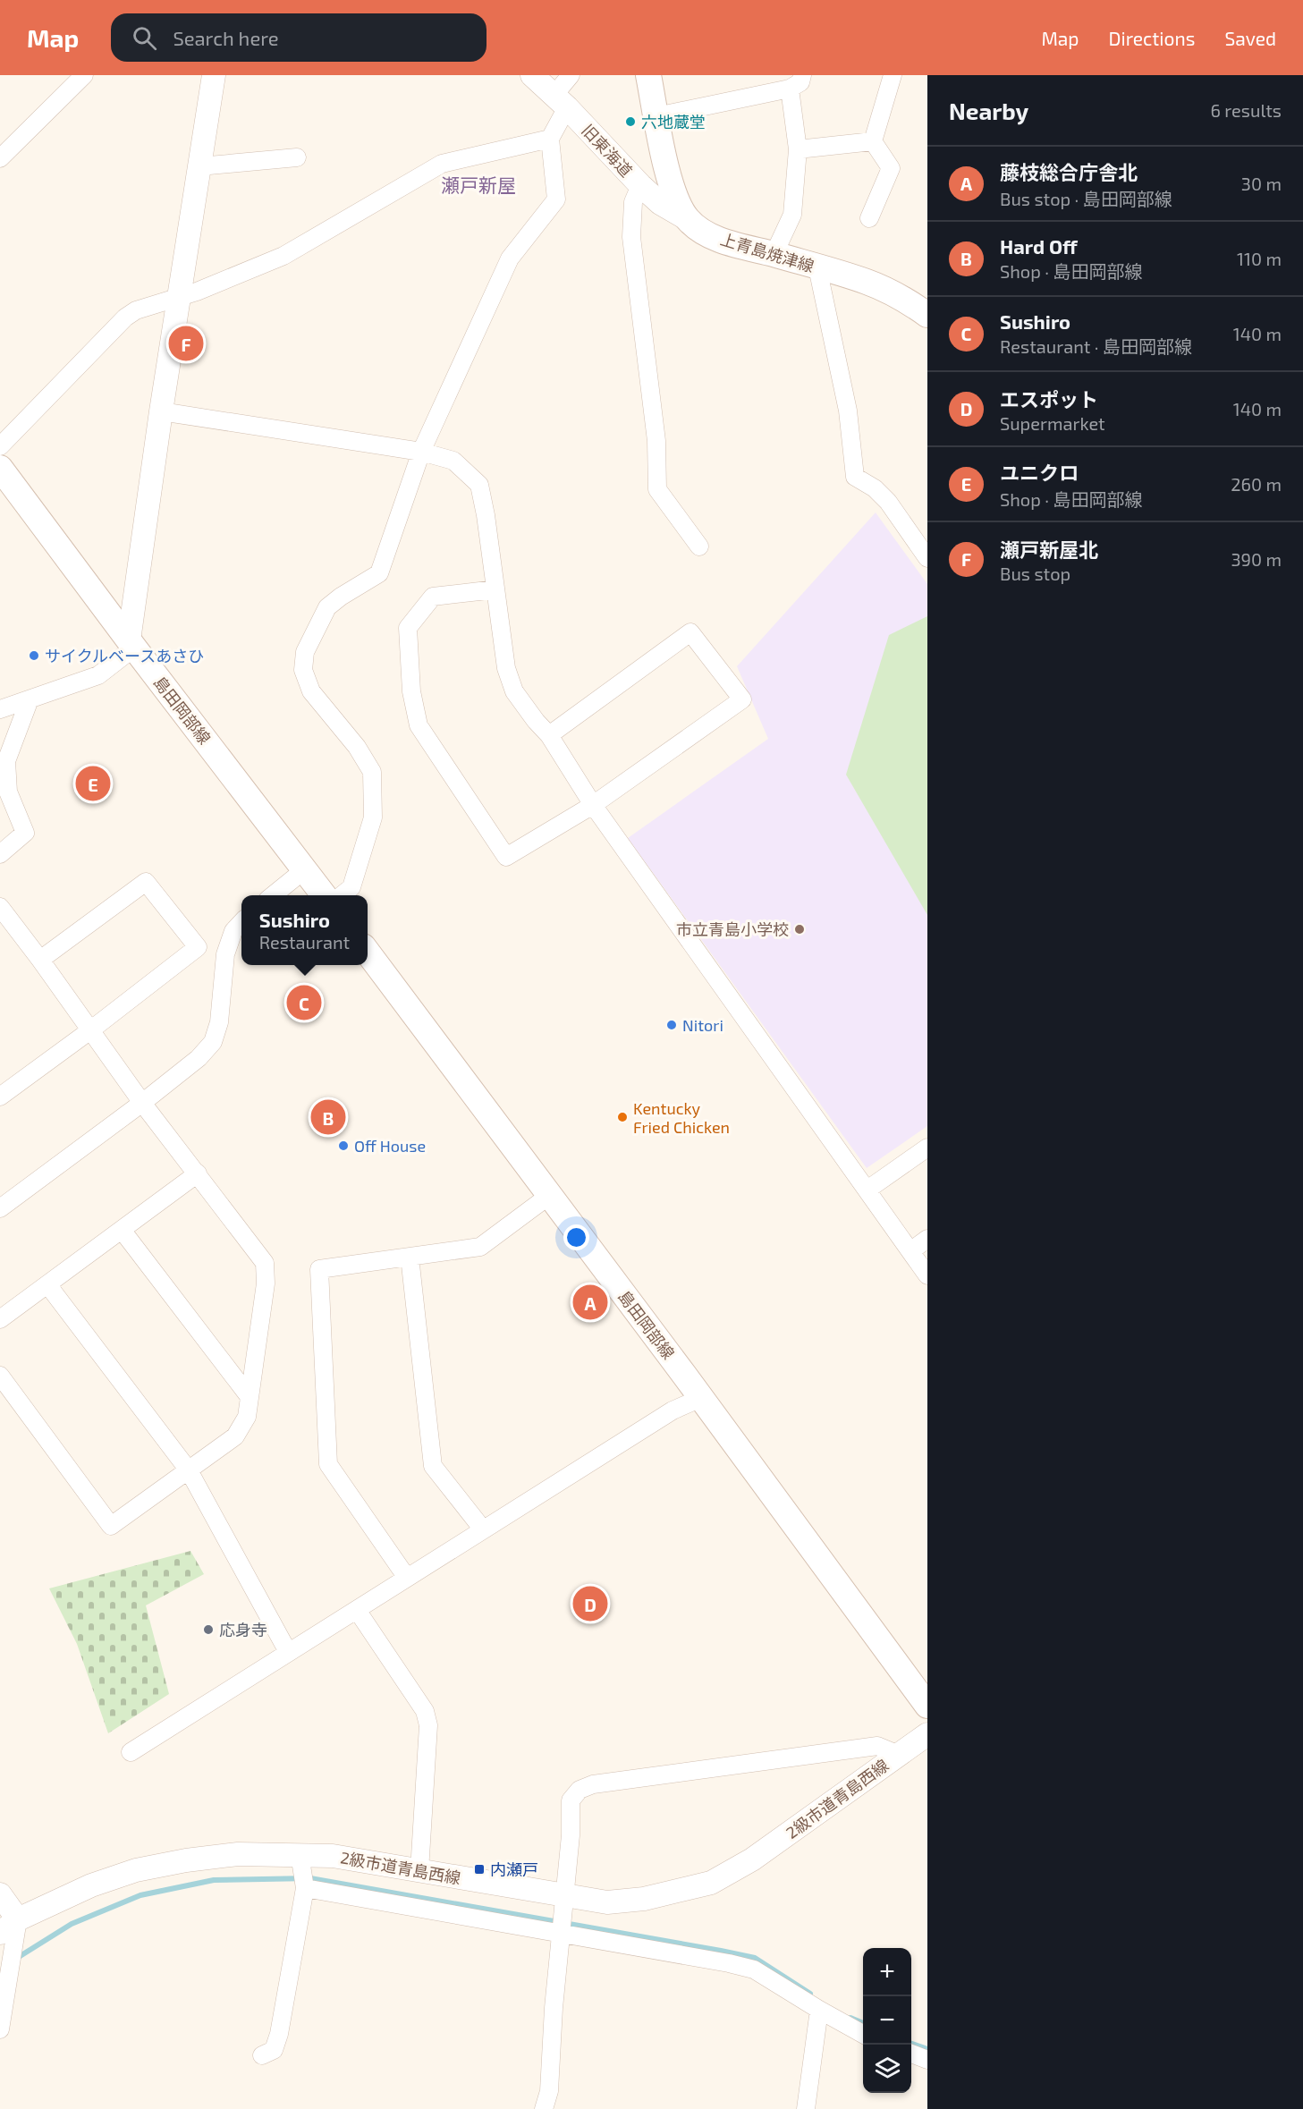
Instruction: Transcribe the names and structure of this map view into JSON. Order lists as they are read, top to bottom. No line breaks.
{"streets":{"main road":["上青島焼津線","島田岡部線"],"street":["旧東海道","2級市道青島西線"]},"crossings":[["旧東海道","上青島焼津線"]],"districts":["瀬戸新屋"],"places":{"other":["六地蔵堂","サイクルベースあさひ","市立青島小学校","Nitori","Kentucky Fried Chicken","Off House","応身寺"],"transit":["内瀬戸"]},"page":{"header":"Map","search":"Search here","nav":["Map","Directions","Saved"],"heading":["Nearby","6 results"],"list":[{"mark":"A","name":"藤枝総合庁舎北","note":"Bus stop · 島田岡部線","value":"30 m"},{"mark":"B","name":"Hard Off","note":"Shop · 島田岡部線","value":"110 m"},{"mark":"C","name":"Sushiro","note":"Restaurant · 島田岡部線","value":"140 m"},{"mark":"D","name":"エスポット","note":"Supermarket","value":"140 m"},{"mark":"E","name":"ユニクロ","note":"Shop · 島田岡部線","value":"260 m"},{"mark":"F","name":"瀬戸新屋北","note":"Bus stop","value":"390 m"}],"pins":["F","E","C","B","A","D"],"popup":["Sushiro","Restaurant"],"map_buttons":["+","−"]}}
